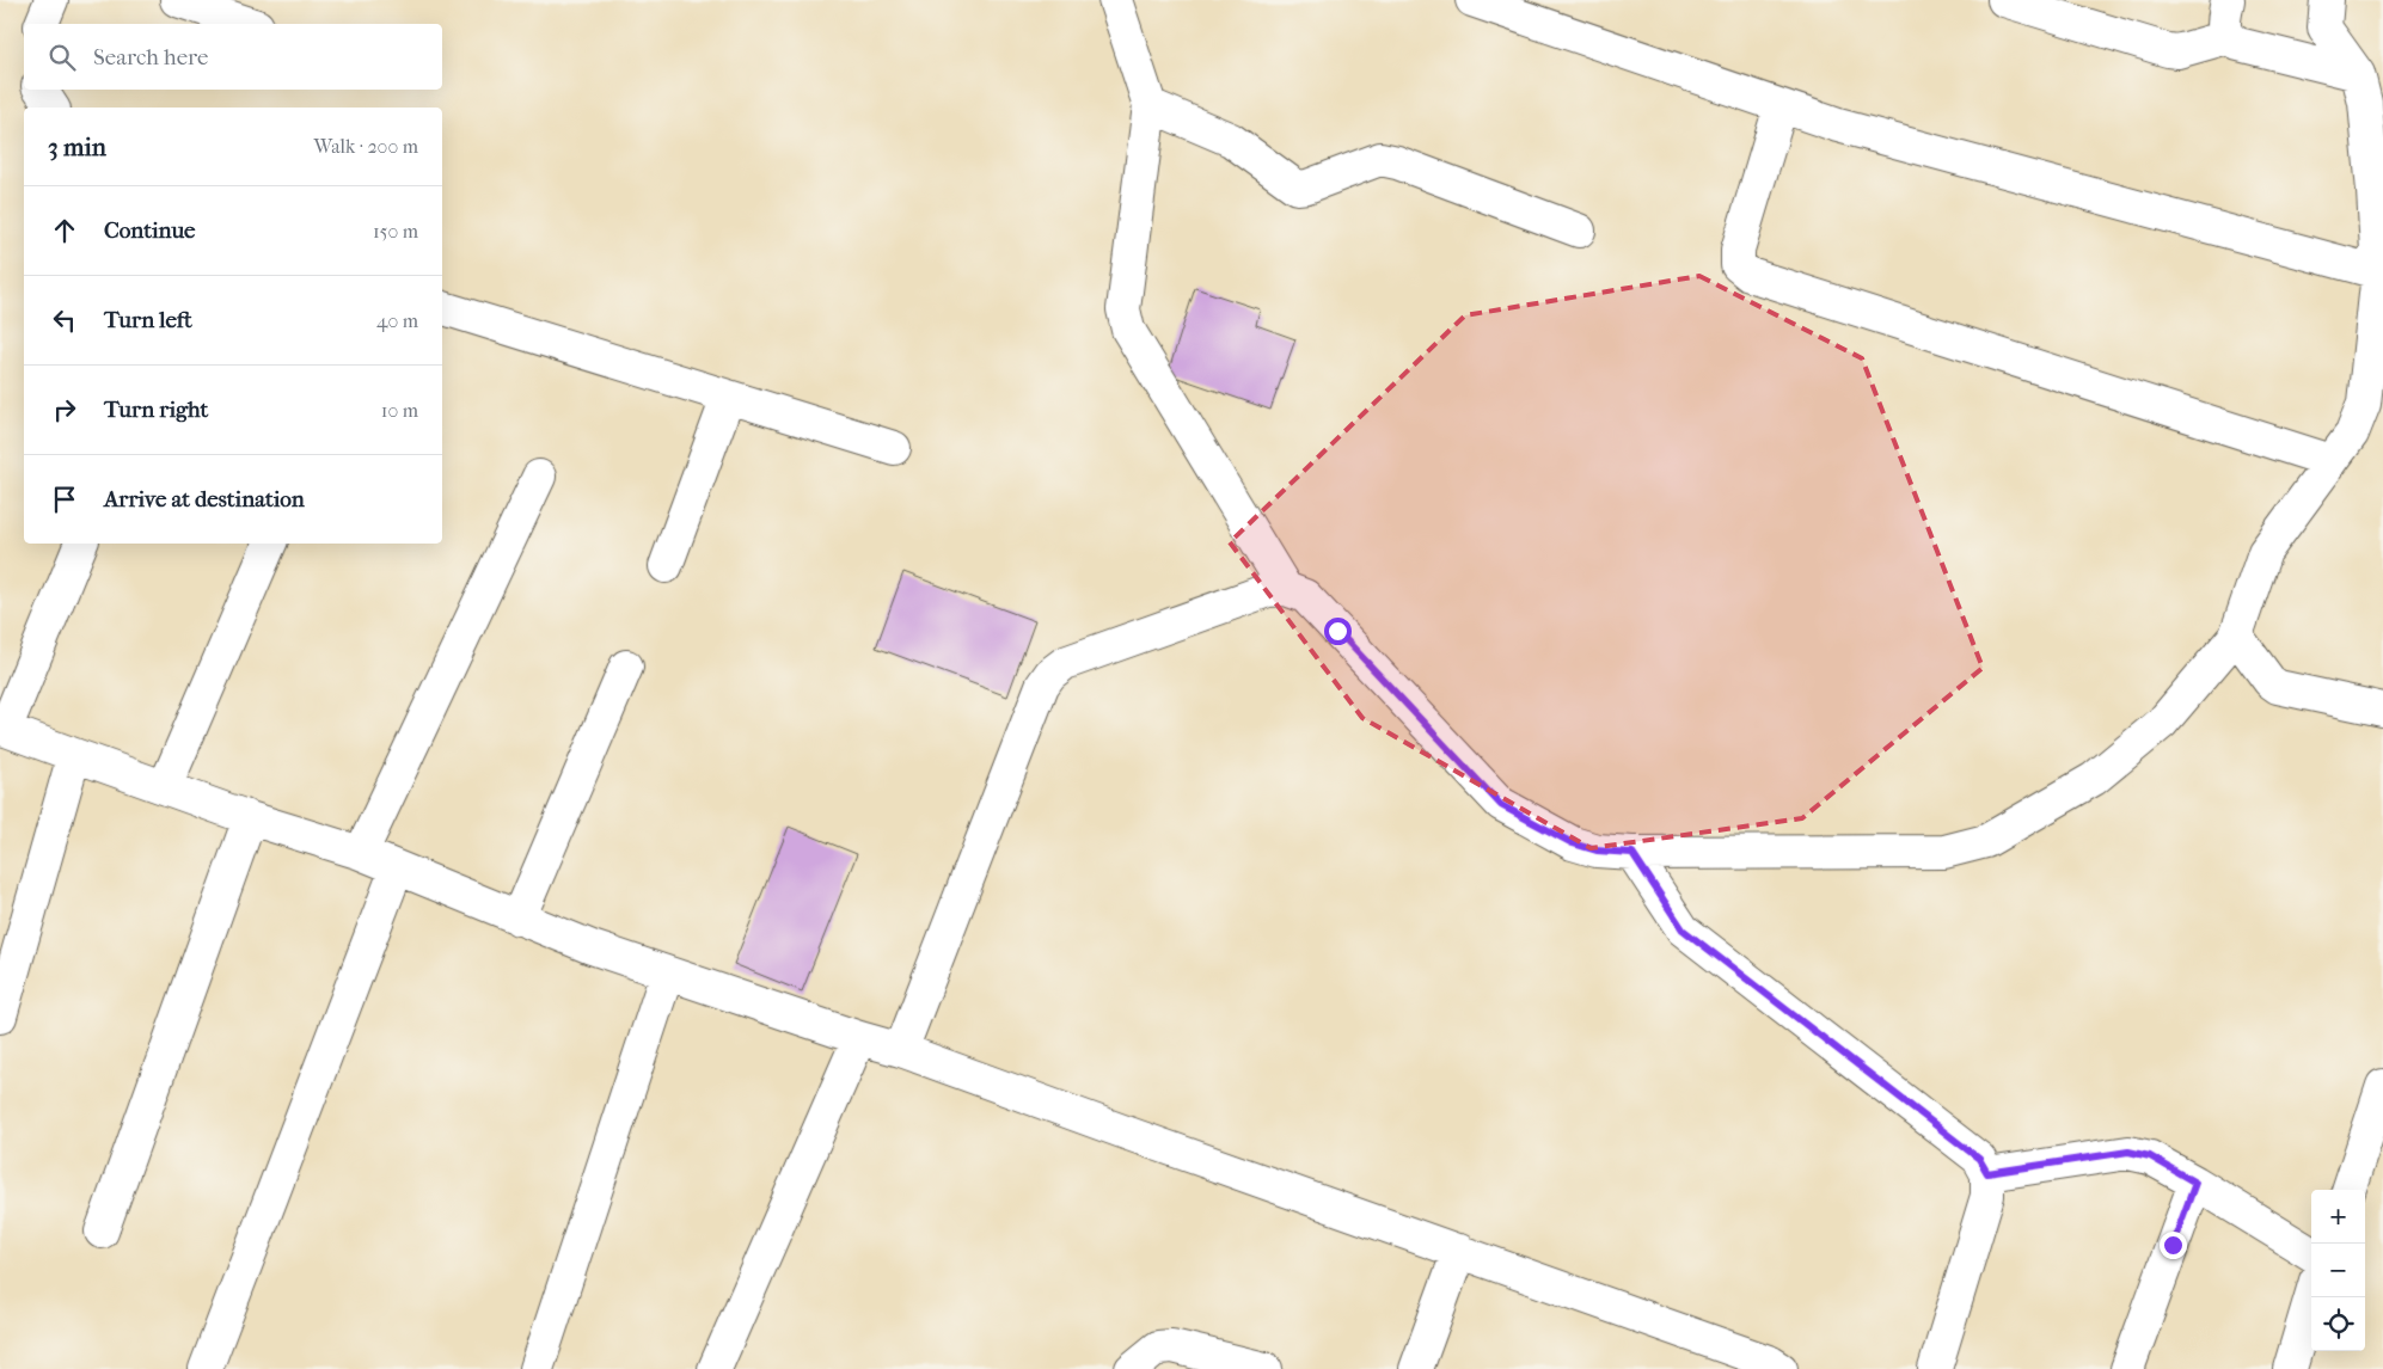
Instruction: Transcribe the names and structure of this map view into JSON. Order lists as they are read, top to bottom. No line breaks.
{"page":{"search":"Search here","heading":["3 min","Walk · 200 m"],"list":[["Continue","150 m"],["Turn left","40 m"],["Turn right","10 m"],"Arrive at destination"],"map_buttons":["+","−"]}}
